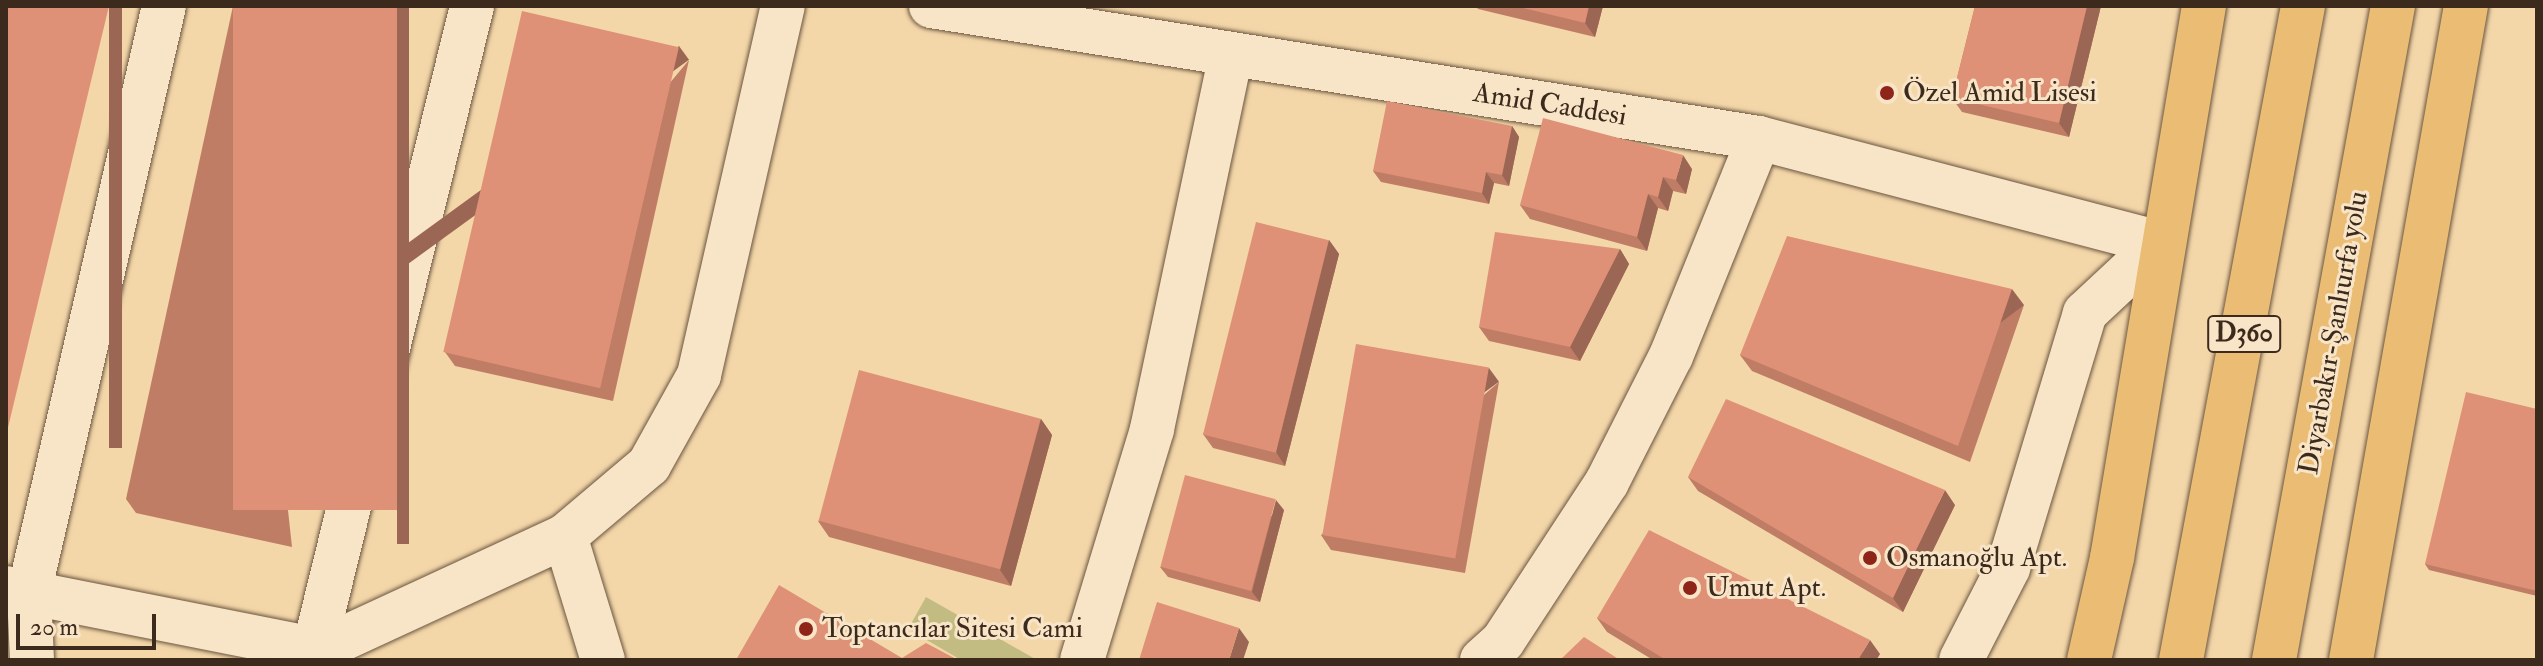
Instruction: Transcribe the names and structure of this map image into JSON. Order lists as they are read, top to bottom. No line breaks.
{"streets":{"highway":["Diyarbakır-Şanlıurfa yolu","D360"],"street":["Amid Caddesi"]},"places":["Özel Amid Lisesi","Osmanoğlu Apt.","Umut Apt.","Toptancılar Sitesi Cami"],"scale_bar":"20 m"}
